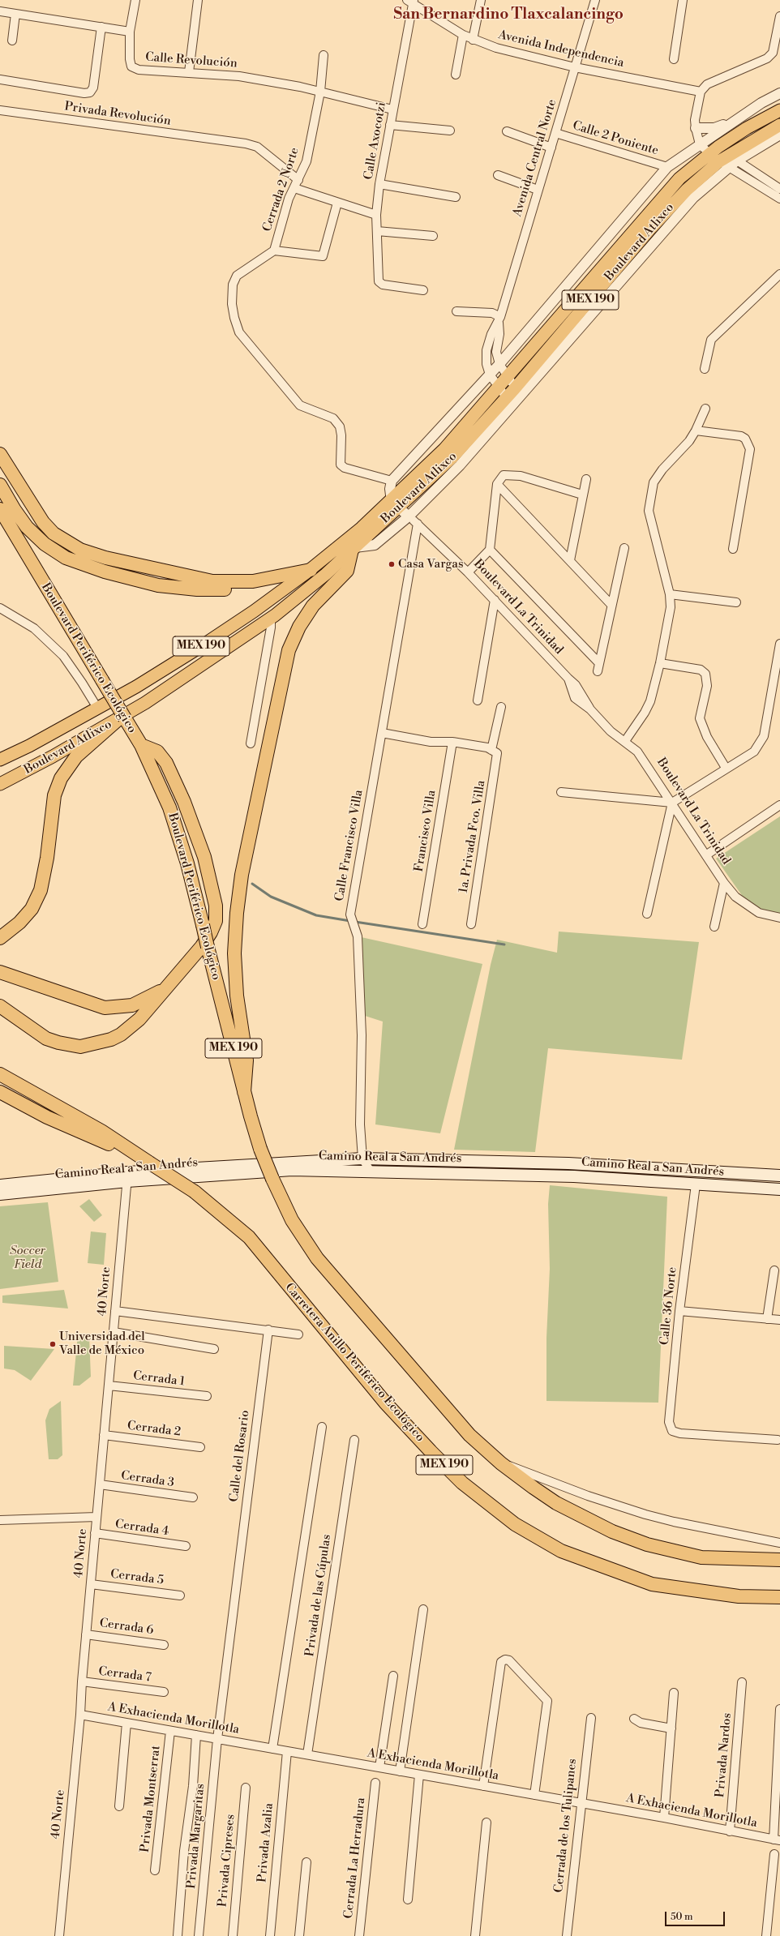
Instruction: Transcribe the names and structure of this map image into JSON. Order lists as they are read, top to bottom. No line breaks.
{"streets":{"highway":["MEX 190","Boulevard Periférico Ecológico","Carretera Anillo Periférico Ecológico"],"main road":["Boulevard Atlixco","Camino Real a San Andrés"],"street":["Avenida Independencia","Calle Revolución","Privada Revolución","Calle 2 Poniente","Calle Axocotzi","Avenida Central Norte","Cerrada 2 Norte","Boulevard La Trinidad","Francisco Villa","1a. Privada Fco. Villa","Calle Francisco Villa","40 Norte","Calle 36 Norte","Cerrada 1","Cerrada 2","Calle del Rosario","Cerrada 3","Cerrada 4","Cerrada 5","Privada de las Cúpulas","Cerrada 6","Cerrada 7","A Exhacienda Morillotla","Privada Nardos","Privada Montserrat","Cerrada de los Tulipanes","Privada Margaritas","Privada Azalia","Cerrada La Herradura","Privada Cipreses"]},"crossings":[["Avenida Independencia","Calle Axocotzi"],["Avenida Independencia","Avenida Central Norte"],["Calle Revolución","Calle Axocotzi"],["Calle Revolución","Cerrada 2 Norte"],["Privada Revolución","Cerrada 2 Norte"],["Calle 2 Poniente","Avenida Central Norte"],["Avenida Central Norte","Boulevard Atlixco"],["Avenida Central Norte","MEX 190"],["Boulevard Atlixco","MEX 190"],["Boulevard Atlixco","Boulevard La Trinidad"],["MEX 190","Boulevard La Trinidad"],["MEX 190","Boulevard Periférico Ecológico"],["Boulevard La Trinidad","Calle Francisco Villa"],["Calle Francisco Villa","Camino Real a San Andrés"],["Camino Real a San Andrés","40 Norte"],["Camino Real a San Andrés","Calle 36 Norte"],["40 Norte","Cerrada 1"],["40 Norte","Cerrada 2"],["40 Norte","Cerrada 3"],["40 Norte","Cerrada 4"],["40 Norte","Cerrada 5"],["40 Norte","Cerrada 6"],["40 Norte","Cerrada 7"],["40 Norte","A Exhacienda Morillotla"],["Calle del Rosario","A Exhacienda Morillotla"],["Calle del Rosario","Privada Margaritas"],["Privada de las Cúpulas","A Exhacienda Morillotla"],["A Exhacienda Morillotla","Privada Nardos"],["A Exhacienda Morillotla","Privada Montserrat"],["A Exhacienda Morillotla","Cerrada de los Tulipanes"],["A Exhacienda Morillotla","Privada Margaritas"],["A Exhacienda Morillotla","Privada Azalia"]],"districts":["San Bernardino Tlaxcalancingo"],"parks":["Soccer Field"],"places":["Casa Vargas","Universidad del Valle de México"],"scale_bar":"50 m"}
